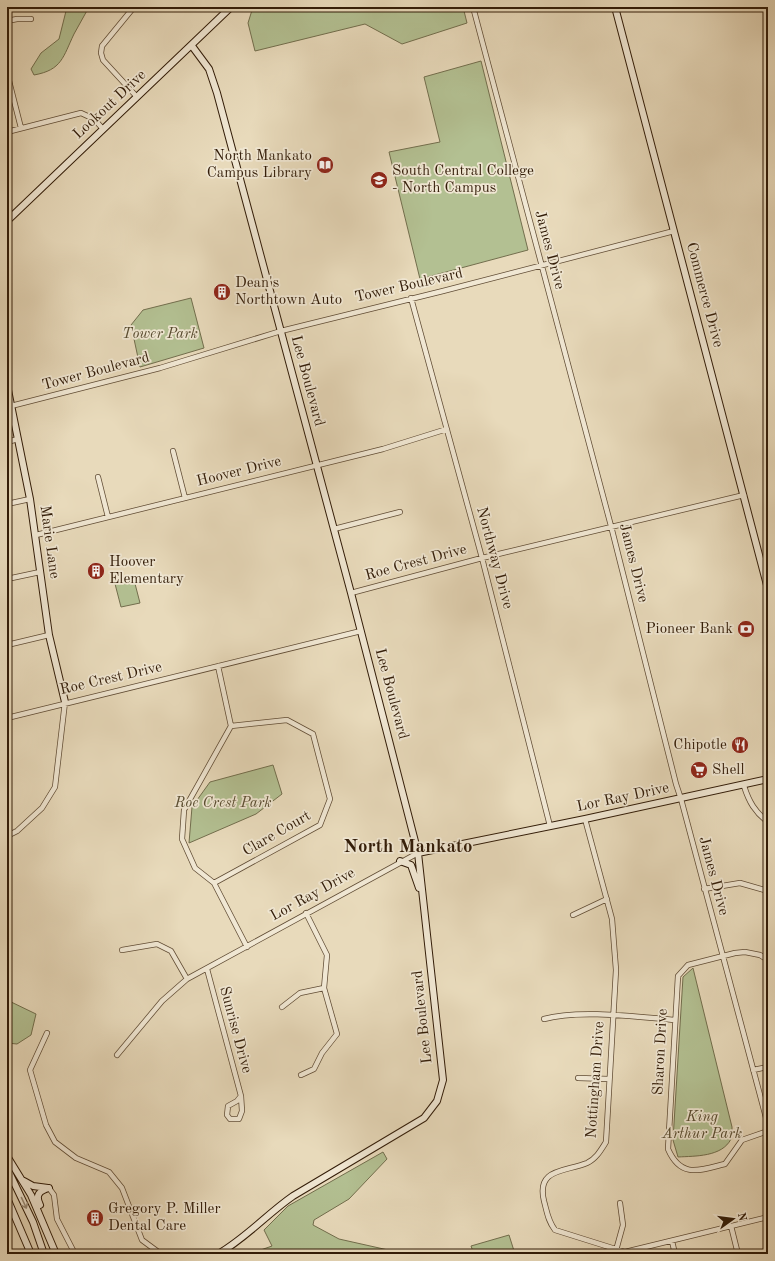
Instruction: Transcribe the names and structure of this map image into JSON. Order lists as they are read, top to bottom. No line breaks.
{"streets":{"street":["Lookout Drive","James Drive","Tower Boulevard","Commerce Drive","Lee Boulevard","Hoover Drive","Marie Lane","Northway Drive","Roe Crest Drive","Lor Ray Drive","Clare Court","Sunrise Drive","Sharon Drive","Nottingham Drive"]},"crossings":[["Lookout Drive","Lee Boulevard"],["James Drive","Tower Boulevard"],["James Drive","Roe Crest Drive"],["James Drive","Lor Ray Drive"],["James Drive","Sharon Drive"],["Tower Boulevard","Commerce Drive"],["Tower Boulevard","Lee Boulevard"],["Tower Boulevard","Marie Lane"],["Tower Boulevard","Northway Drive"],["Commerce Drive","Roe Crest Drive"],["Lee Boulevard","Hoover Drive"],["Lee Boulevard","Roe Crest Drive"],["Lee Boulevard","Lor Ray Drive"],["Hoover Drive","Marie Lane"],["Hoover Drive","Northway Drive"],["Marie Lane","Roe Crest Drive"],["Northway Drive","Roe Crest Drive"],["Northway Drive","Lor Ray Drive"],["Lor Ray Drive","Sunrise Drive"],["Lor Ray Drive","Nottingham Drive"]],"districts":["North Mankato"],"parks":["Tower Park","Roe Crest Park","King Arthur Park"],"places":{"library":["North Mankato Campus Library"],"school or university":["South Central College - North Campus"],"building":["Dean's Northtown Auto","Hoover Elementary","Gregory P. Miller Dental Care"],"bank":["Pioneer Bank"],"restaurant":["Chipotle"],"supermarket":["Shell"]},"north":"right"}
